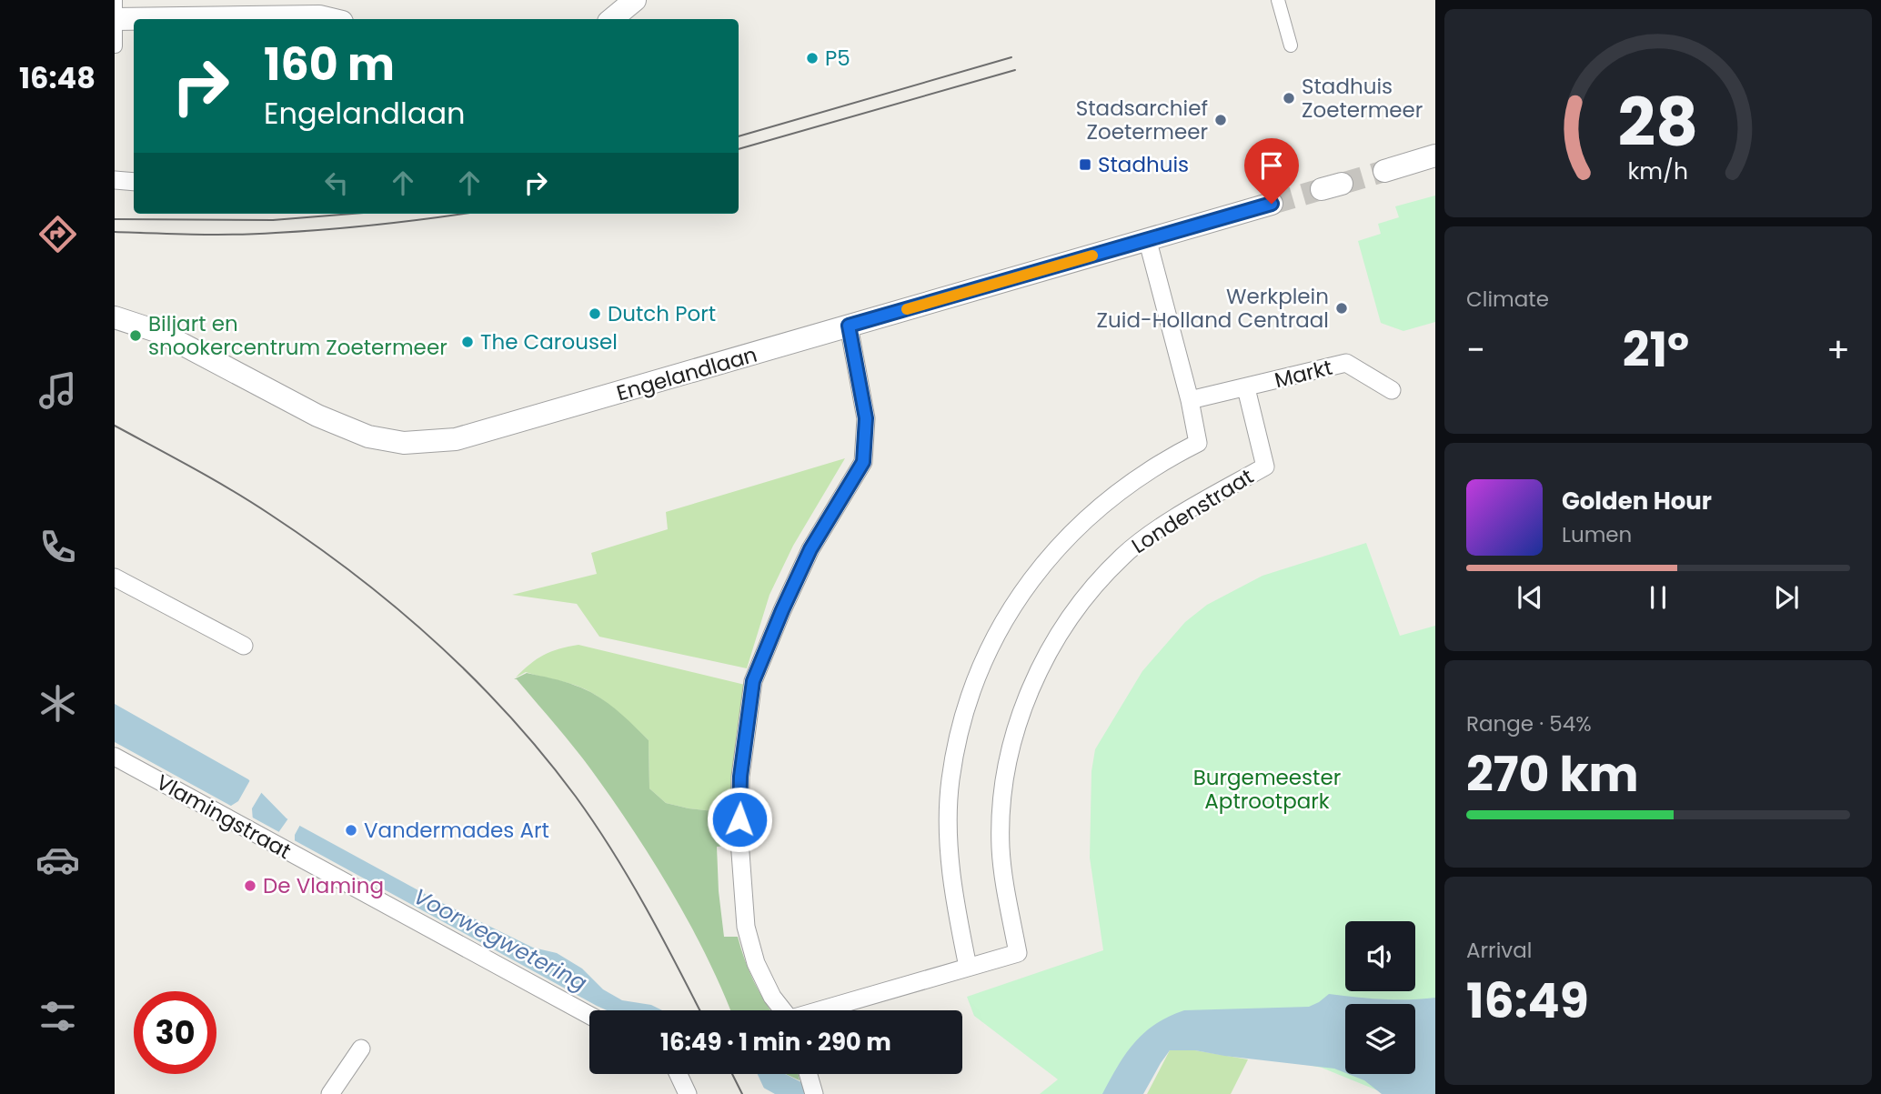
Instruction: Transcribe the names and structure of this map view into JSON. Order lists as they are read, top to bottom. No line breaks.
{"streets":{"street":["Engelandlaan","Markt","Londenstraat","Vlamingstraat"]},"crossings":[["Markt","Londenstraat"]],"water":["Voorwegwetering"],"parks":["Burgemeester Aptrootpark"],"places":{"other":["P5","Stadhuis Zoetermeer","Stadsarchief Zoetermeer","Werkplein Zuid-Holland Centraal","Dutch Port","Biljart en snookercentrum Zoetermeer","The Carousel","Vandermades Art","De Vlaming"],"transit":["Stadhuis"]},"page":{"tabs":"16:48","turn":["160 m","Engelandlaan"],"tile":["Climate",["Range · 54%","270 km"],["Arrival","16:49"]],"heat":["−","21°","+"],"song":["Golden Hour","Lumen"],"limit":"30","trip":"16:49 · 1 min · 290 m","gauge":["28","km/h"]}}
